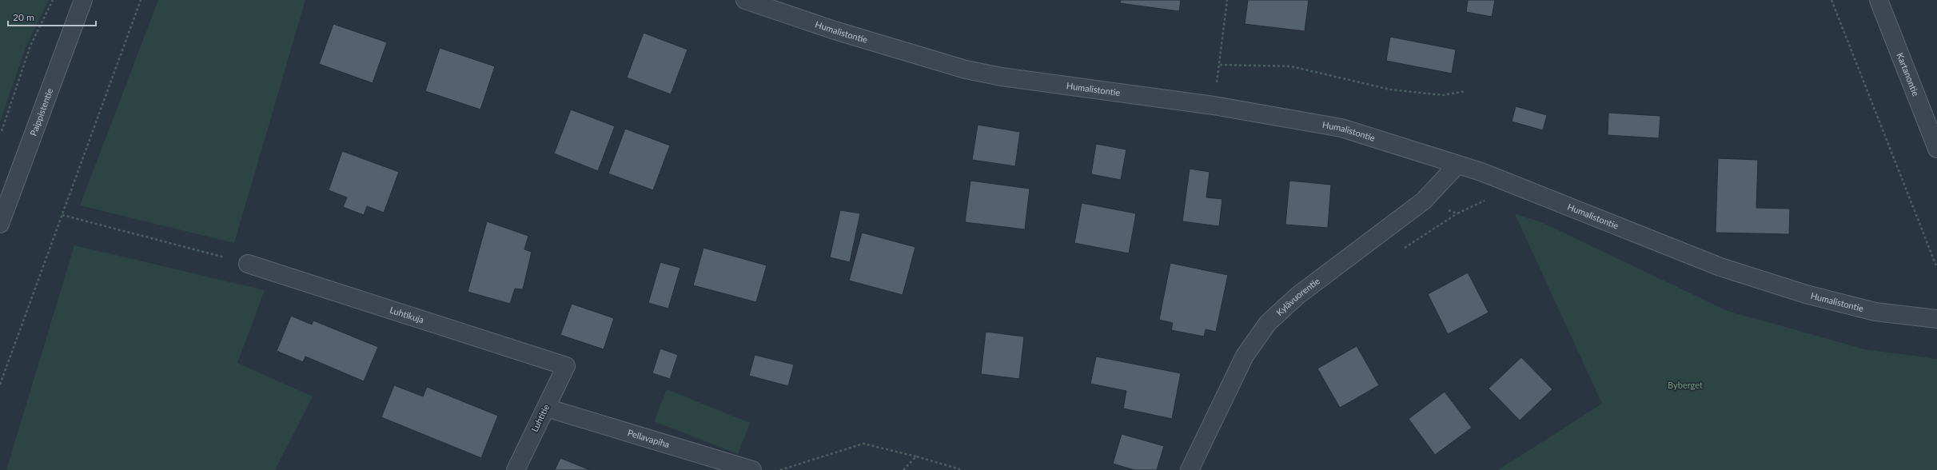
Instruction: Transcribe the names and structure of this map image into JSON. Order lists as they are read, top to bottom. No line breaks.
{"streets":{"street":["Humalistontie","Kartanontie","Paippistentie","Kylävuorentie","Luhtikuja","Luhtitie","Pellavapiha"]},"crossings":[["Humalistontie","Kylävuorentie"],["Luhtikuja","Luhtitie"],["Luhtitie","Pellavapiha"]],"parks":["Byberget"],"scale_bar":"20 m"}
